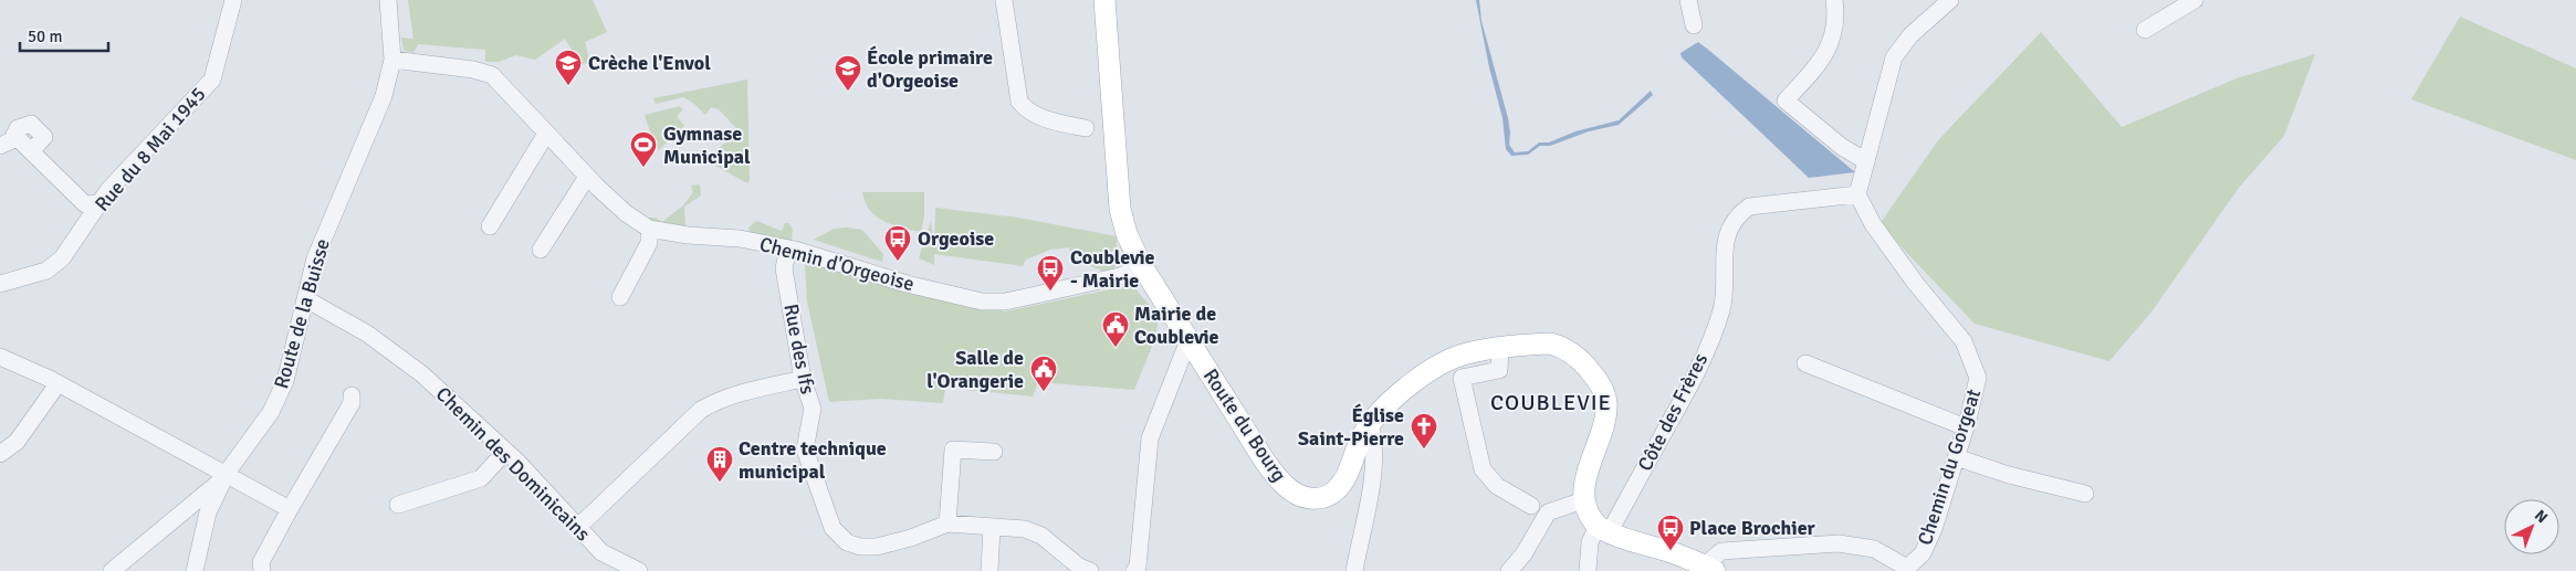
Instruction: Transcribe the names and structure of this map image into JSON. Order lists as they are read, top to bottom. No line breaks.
{"streets":{"main road":["Route du Bourg"],"street":["Rue du 8 Mai 1945","Chemin d'Orgeoise","Route de la Buisse","Rue des Ifs","Côte des Frères","Chemin des Dominicains","Chemin du Gorgeat"]},"crossings":[["Chemin d'Orgeoise","Route de la Buisse"],["Chemin d'Orgeoise","Rue des Ifs"],["Chemin d'Orgeoise","Route du Bourg"],["Route de la Buisse","Chemin des Dominicains"],["Côte des Frères","Chemin du Gorgeat"]],"districts":["COUBLEVIE"],"places":{"school or university":["Crèche l'Envol","École primaire d'Orgeoise"],"sports":["Gymnase Municipal"],"bus stop":["Orgeoise","Coublevie - Mairie","Place Brochier"],"public building":["Mairie de Coublevie","Salle de l'Orangerie"],"church":["Église Saint-Pierre"],"building":["Centre technique municipal"]},"scale_bar":"50 m","north":"top right"}
